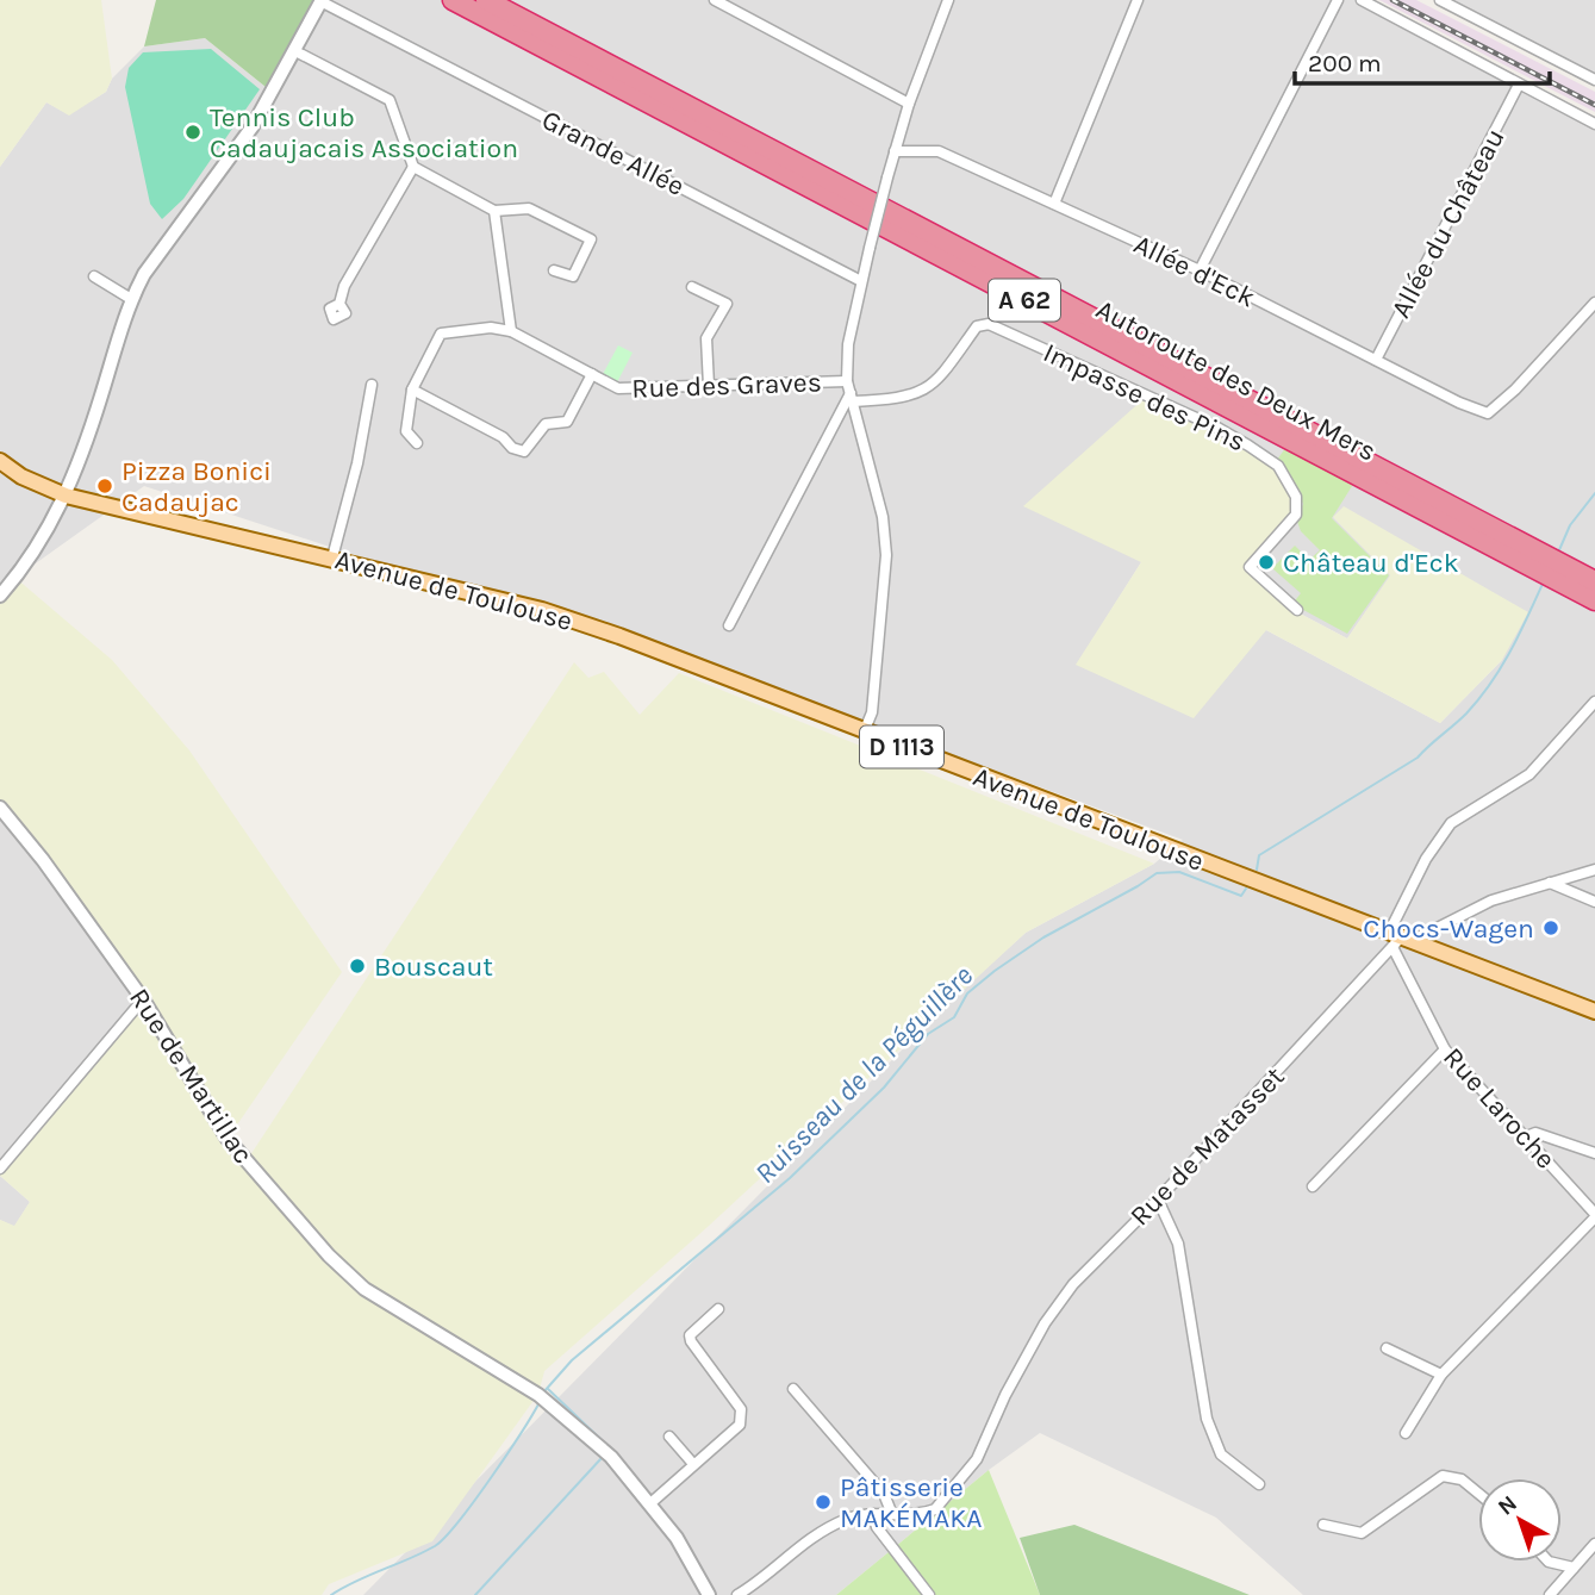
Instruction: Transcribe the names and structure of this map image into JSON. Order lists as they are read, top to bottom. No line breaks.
{"streets":{"highway":["A 62","Autoroute des Deux Mers"],"main road":["Avenue de Toulouse","D 1113"],"street":["Grande Allée","Allée du Château","Allée d'Eck","Rue des Graves","Impasse des Pins","Rue de Martillac","Rue Laroche","Rue de Matasset"]},"crossings":[["Allée du Château","Allée d'Eck"],["Rue des Graves","Impasse des Pins"],["Avenue de Toulouse","D 1113"],["Avenue de Toulouse","Rue Laroche"],["Avenue de Toulouse","Rue de Matasset"],["Rue Laroche","Rue de Matasset"]],"water":["Ruisseau de la Péguillère"],"places":["Tennis Club Cadaujacais Association","Pizza Bonici Cadaujac","Château d'Eck","Chocs-Wagen","Bouscaut","Pâtisserie MAKÉMAKA"],"scale_bar":"200 m","north":"top left"}
